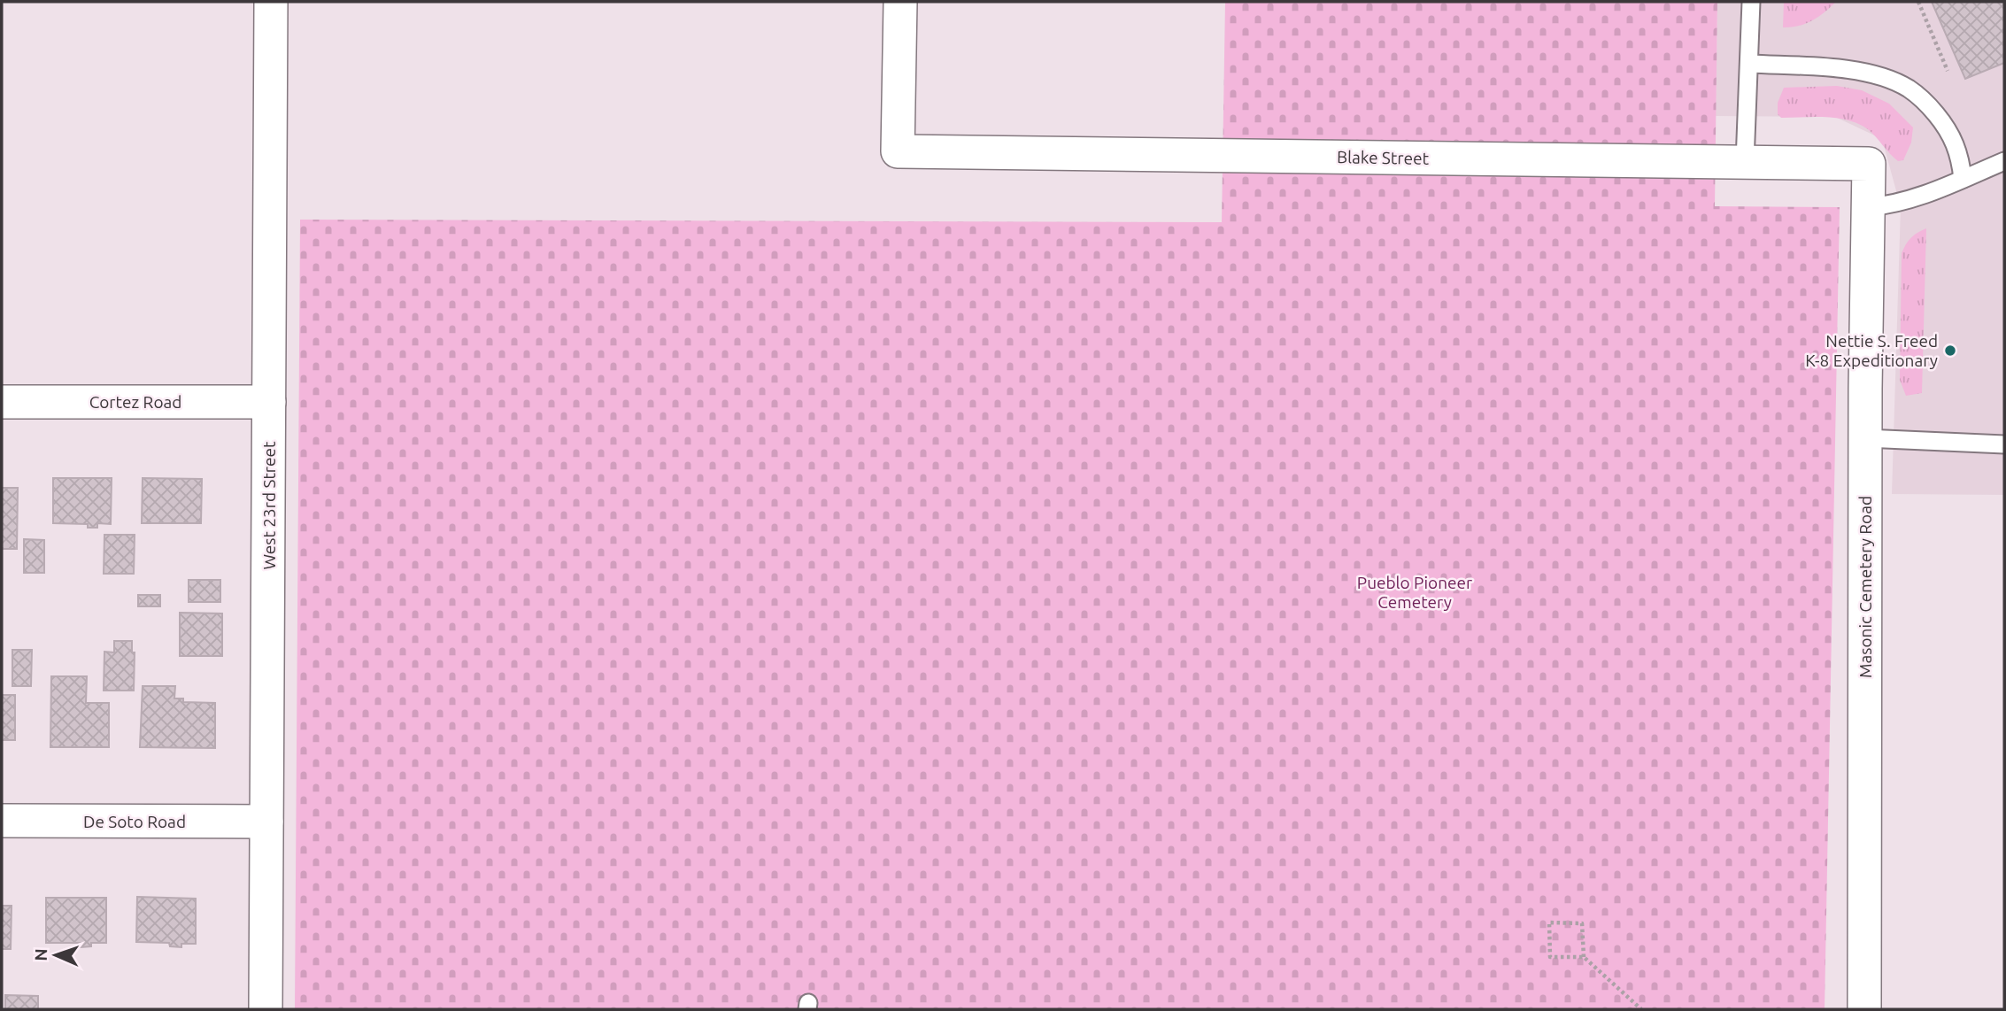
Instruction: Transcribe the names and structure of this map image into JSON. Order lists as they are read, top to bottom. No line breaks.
{"streets":{"street":["Blake Street","Cortez Road","West 23rd Street","Masonic Cemetery Road","De Soto Road"]},"crossings":[["Blake Street","Masonic Cemetery Road"],["Cortez Road","West 23rd Street"],["West 23rd Street","De Soto Road"]],"parks":["Pueblo Pioneer Cemetery"],"places":["Nettie S. Freed K-8 Expeditionary"],"north":"left"}
